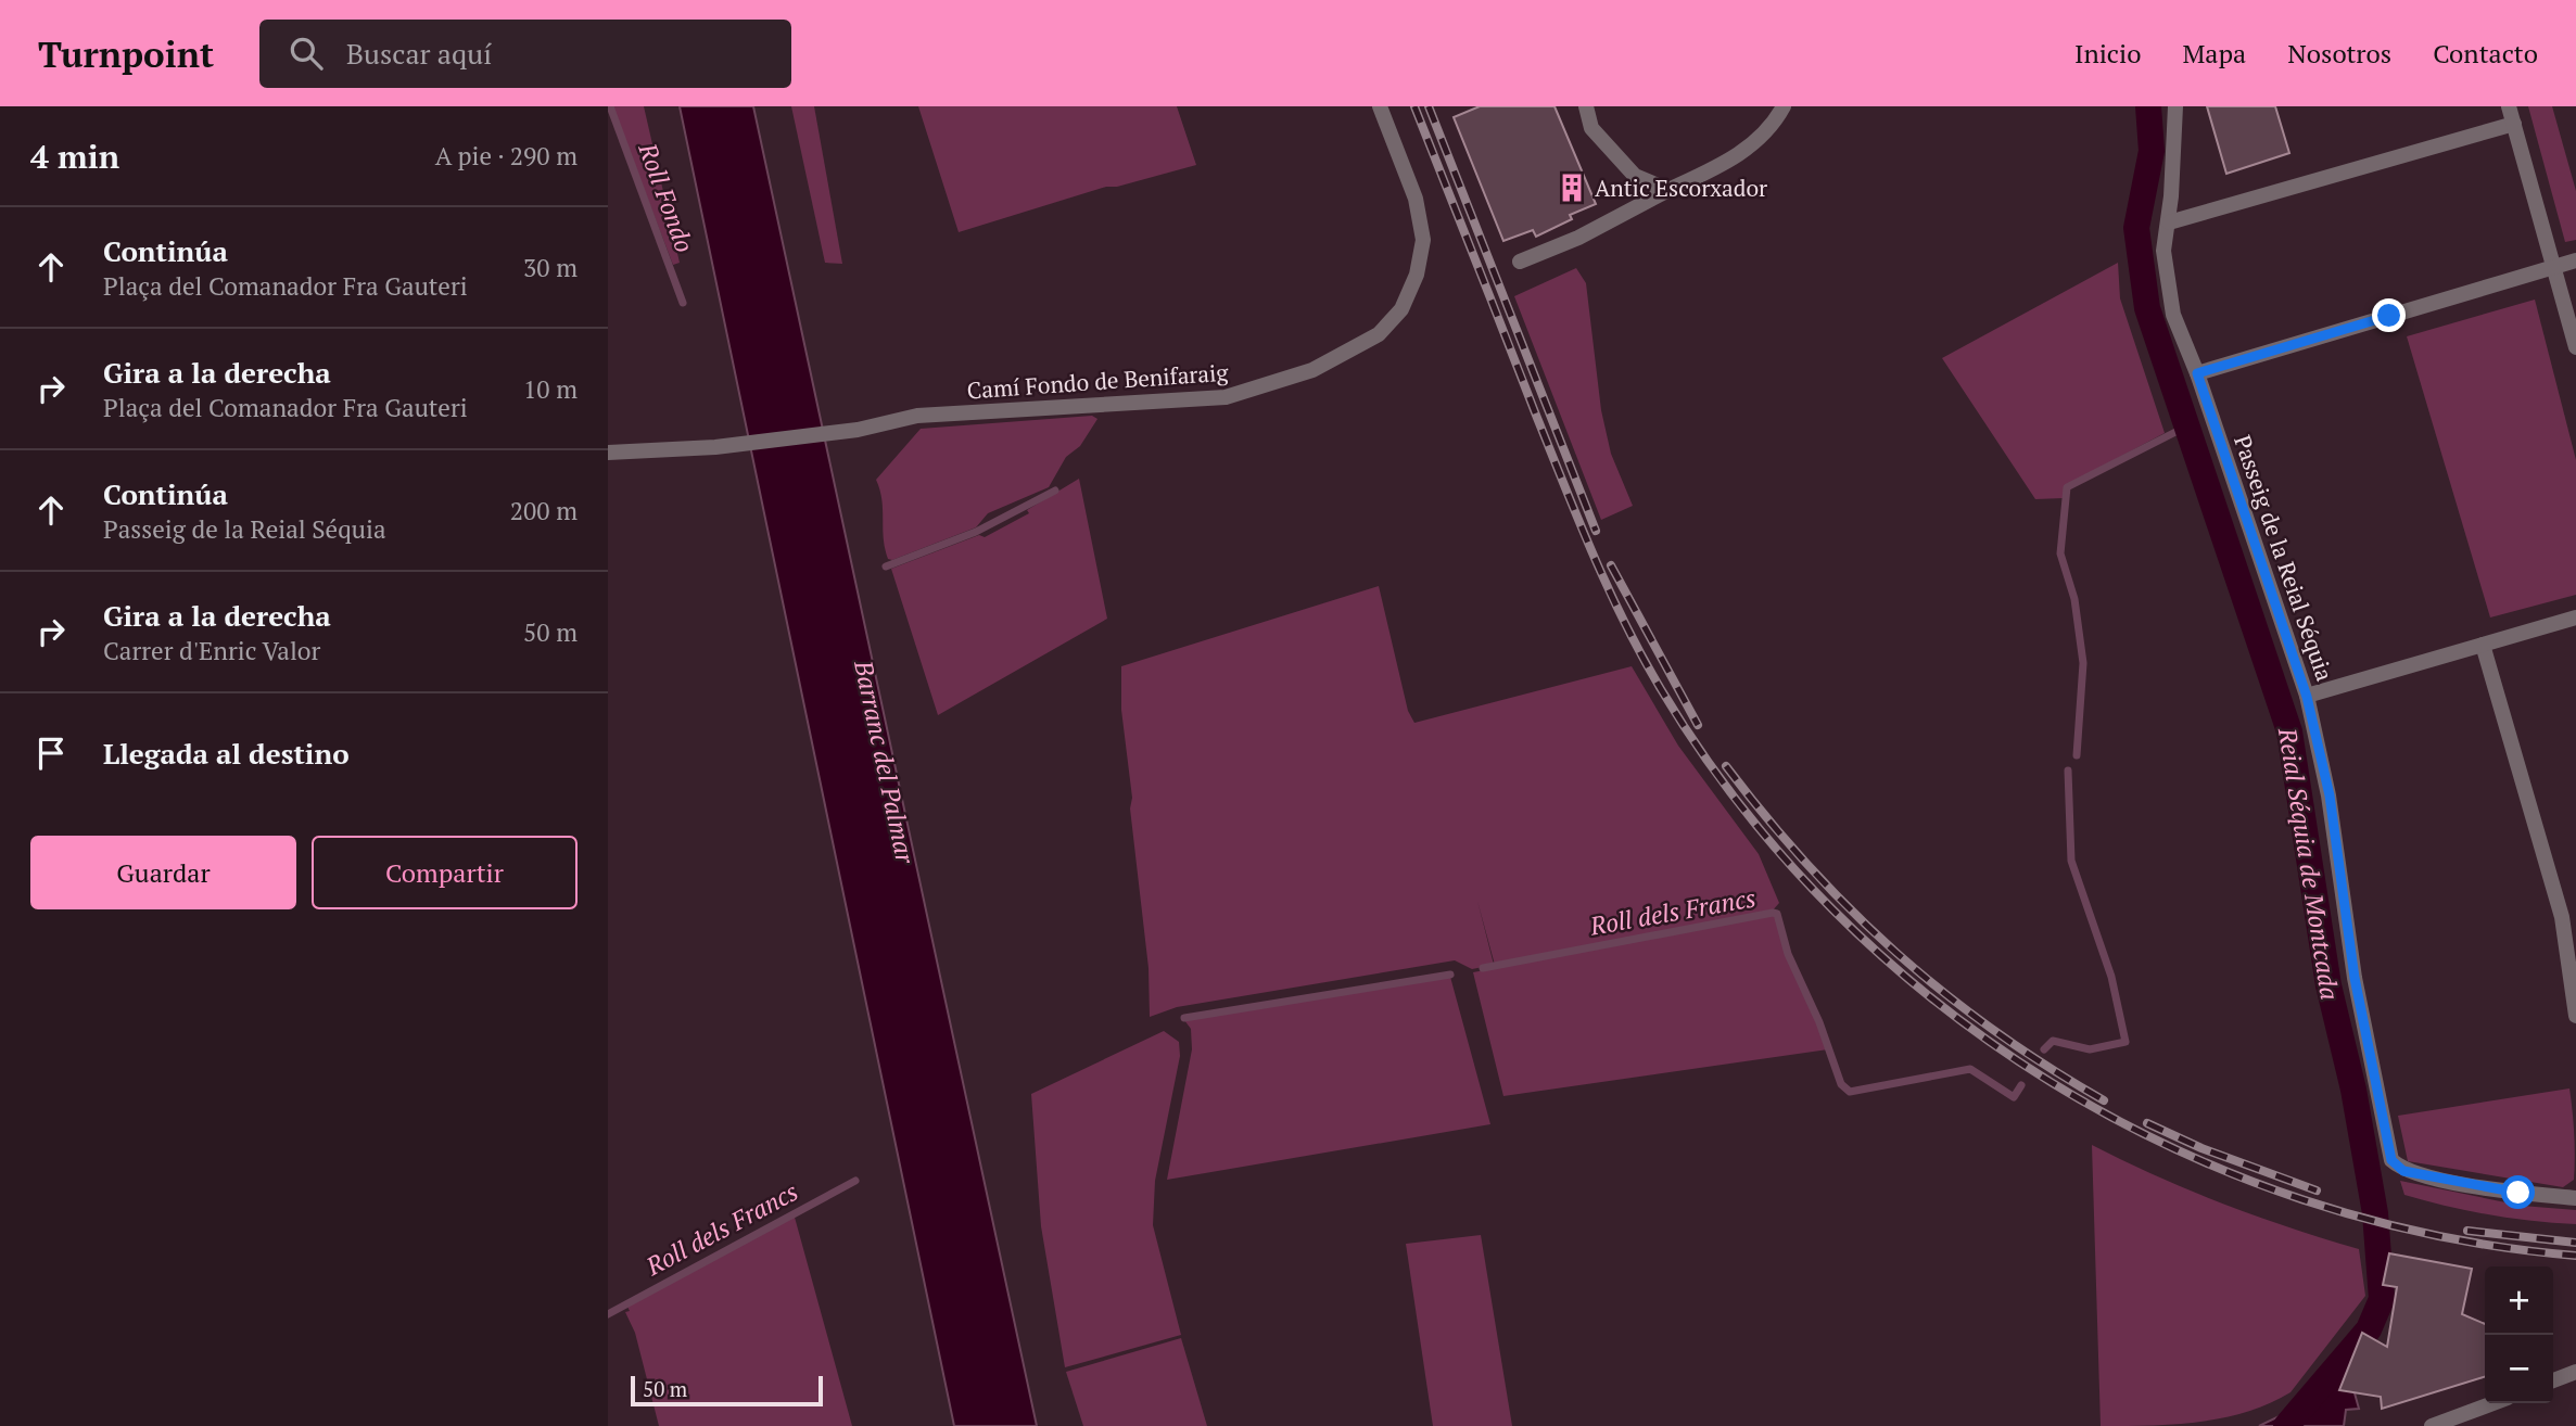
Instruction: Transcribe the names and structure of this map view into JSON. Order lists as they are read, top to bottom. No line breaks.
{"streets":{"street":["Camí Fondo de Benifaraig","Passeig de la Reial Séquia"]},"water":["Roll Fondo","Barranc del Palmar","Reial Séquia de Montcada","Roll dels Francs"],"places":{"building":["Antic Escorxador"]},"scale_bar":"50 m","page":{"header":"Turnpoint","search":"Buscar aquí","nav":["Inicio","Mapa","Nosotros","Contacto"],"heading":["4 min","A pie · 290 m"],"list":[["Continúa","Plaça del Comanador Fra Gauteri","30 m"],["Gira a la derecha","Plaça del Comanador Fra Gauteri","10 m"],["Continúa","Passeig de la Reial Séquia","200 m"],["Gira a la derecha","Carrer d'Enric Valor","50 m"],"Llegada al destino"],"buttons":["Guardar","Compartir"],"map_buttons":["+","−"],"scale":"50 m"}}
